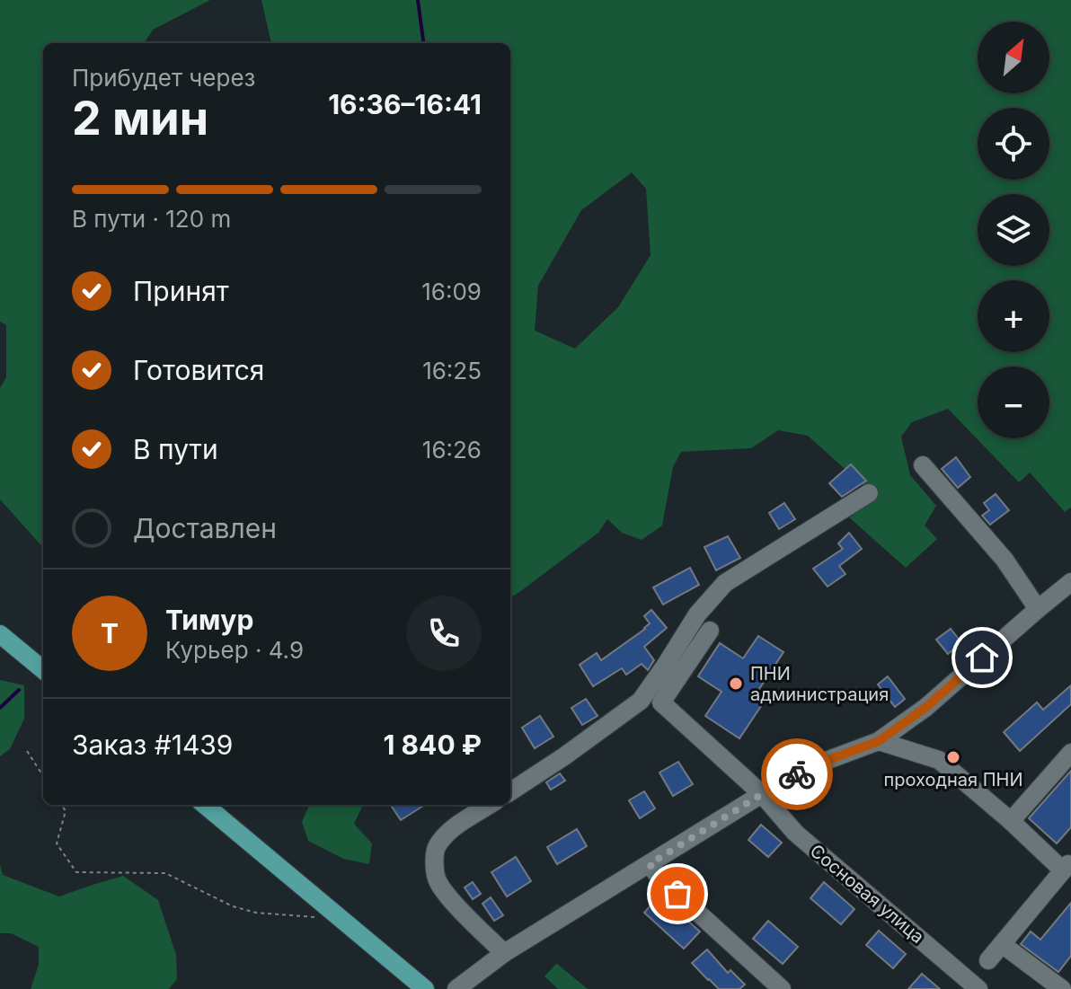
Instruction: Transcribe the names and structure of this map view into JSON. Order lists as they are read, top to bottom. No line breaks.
{"streets":{"street":["Сосновая улица"]},"places":["ПНИ администрация","проходная ПНИ"],"north":"top right","page":{"map_buttons":["+","−"],"heading":["2 мин","Прибудет через","16:36–16:41"],"panel":["Тимур","Курьер · 4.9","Заказ #1439","1 840 ₽"],"bar":"В пути · 120 m","list":[["Принят","16:09"],["Готовится","16:25"],["В пути","16:26"],"Доставлен"],"round":"Т"}}
